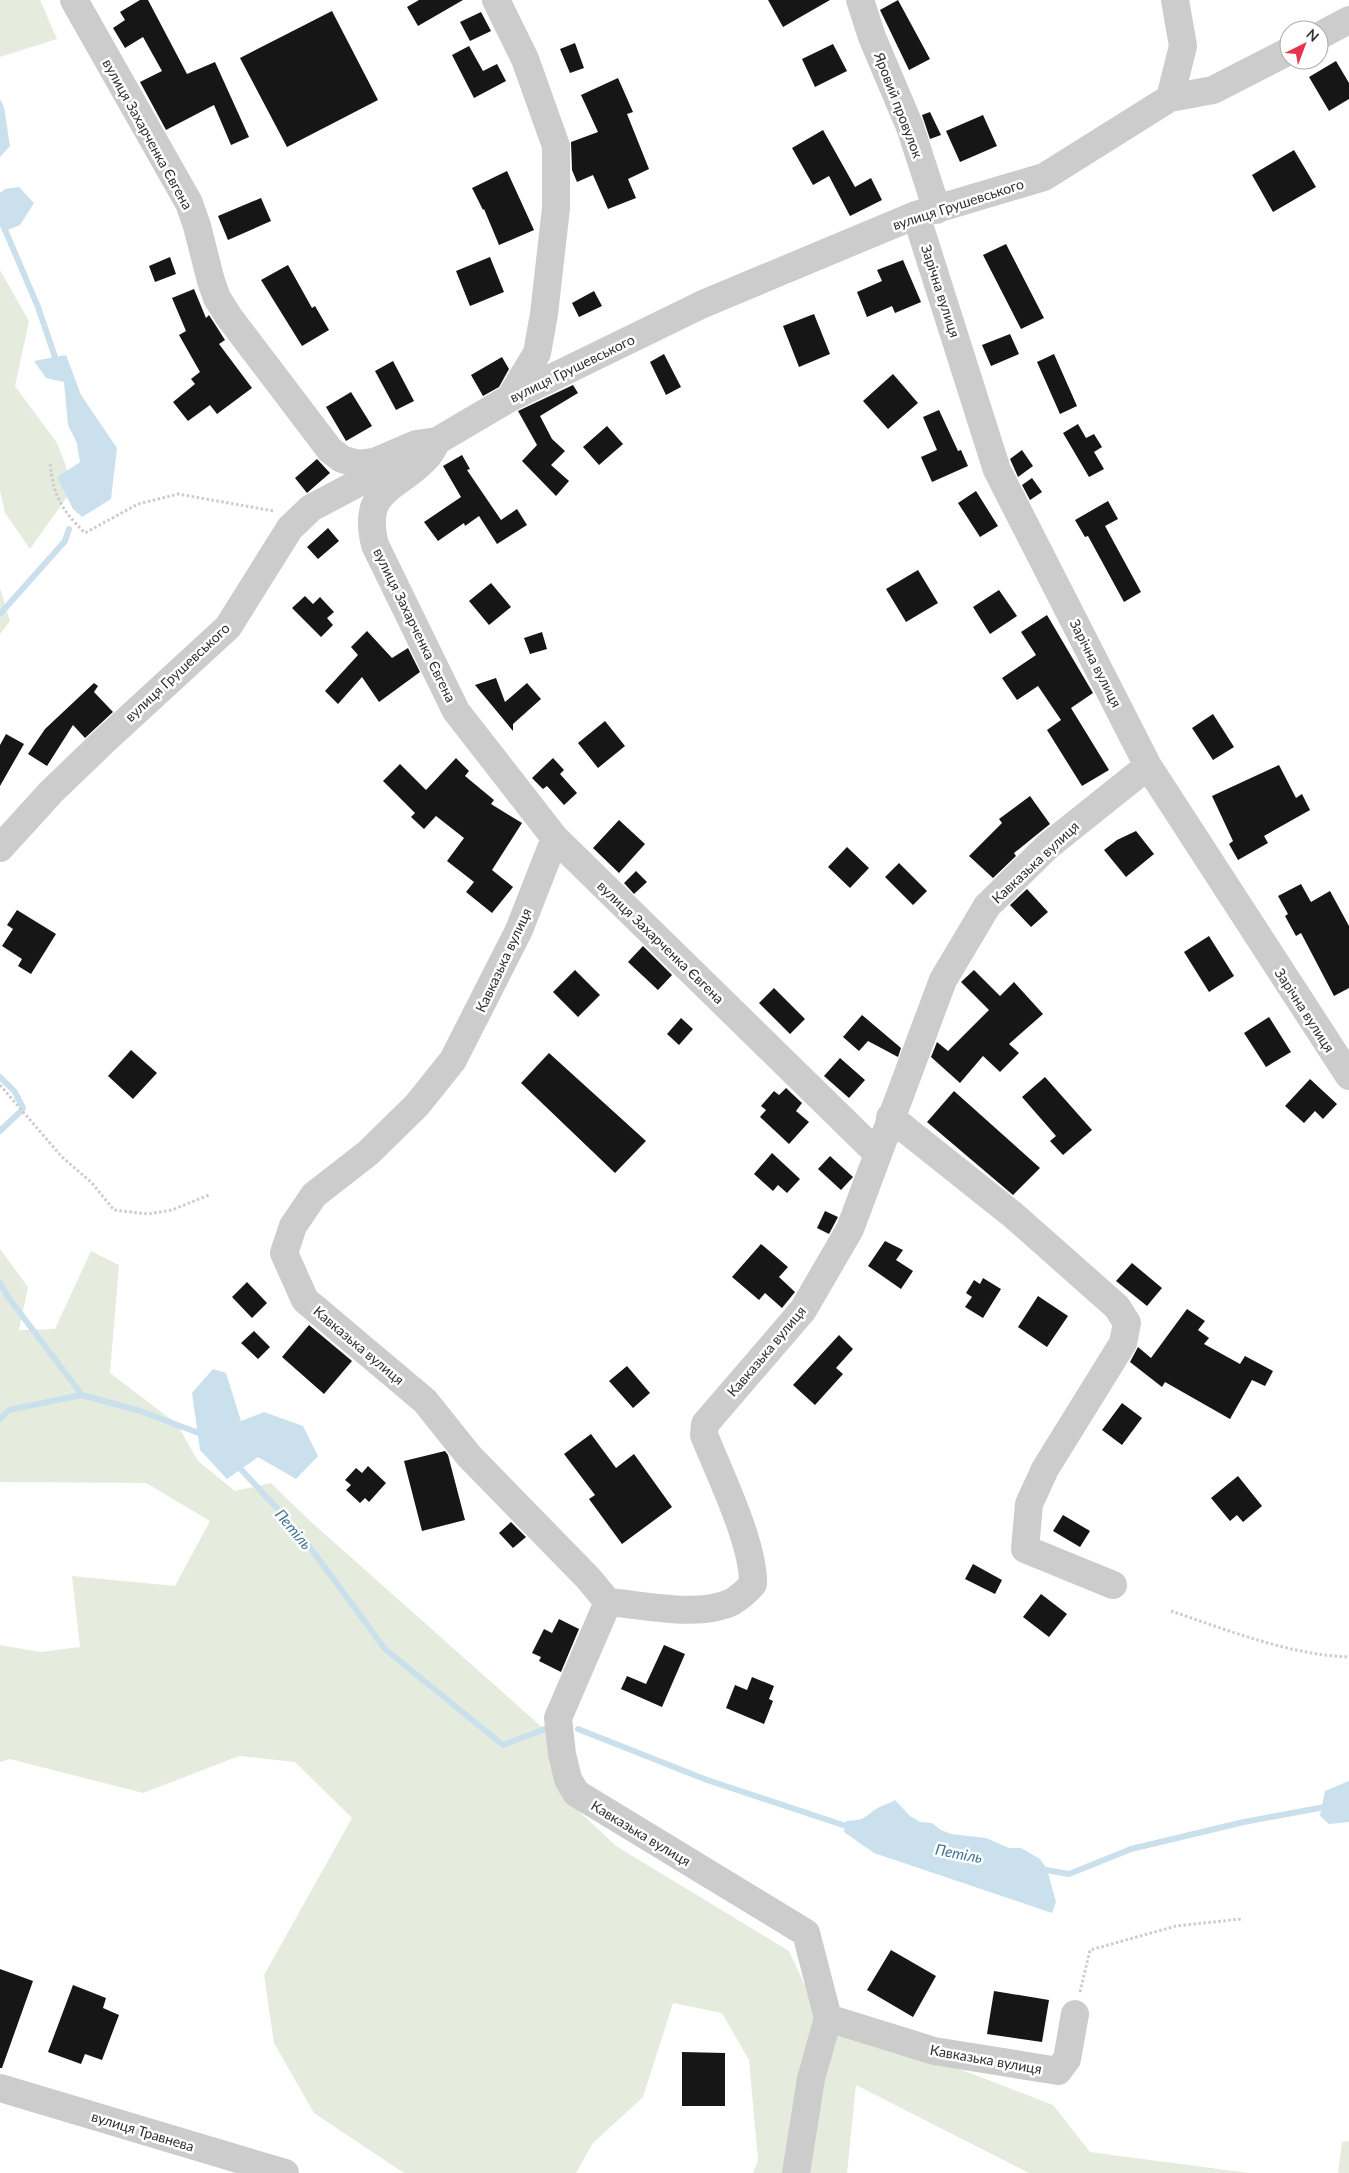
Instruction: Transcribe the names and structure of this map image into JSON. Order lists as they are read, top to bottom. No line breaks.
{"streets":{"street":["Яровий провулок","вулиця Захарченка Євгена","вулиця Грушевського","Зарічна вулиця","Кавказька вулиця","вулиця Травнева"]},"crossings":[["Яровий провулок","вулиця Грушевського"],["Яровий провулок","Зарічна вулиця"],["вулиця Захарченка Євгена","вулиця Грушевського"],["вулиця Захарченка Євгена","Кавказька вулиця"],["вулиця Грушевського","Зарічна вулиця"],["Зарічна вулиця","Кавказька вулиця"]],"water":["Петіль"],"north":"top right"}
